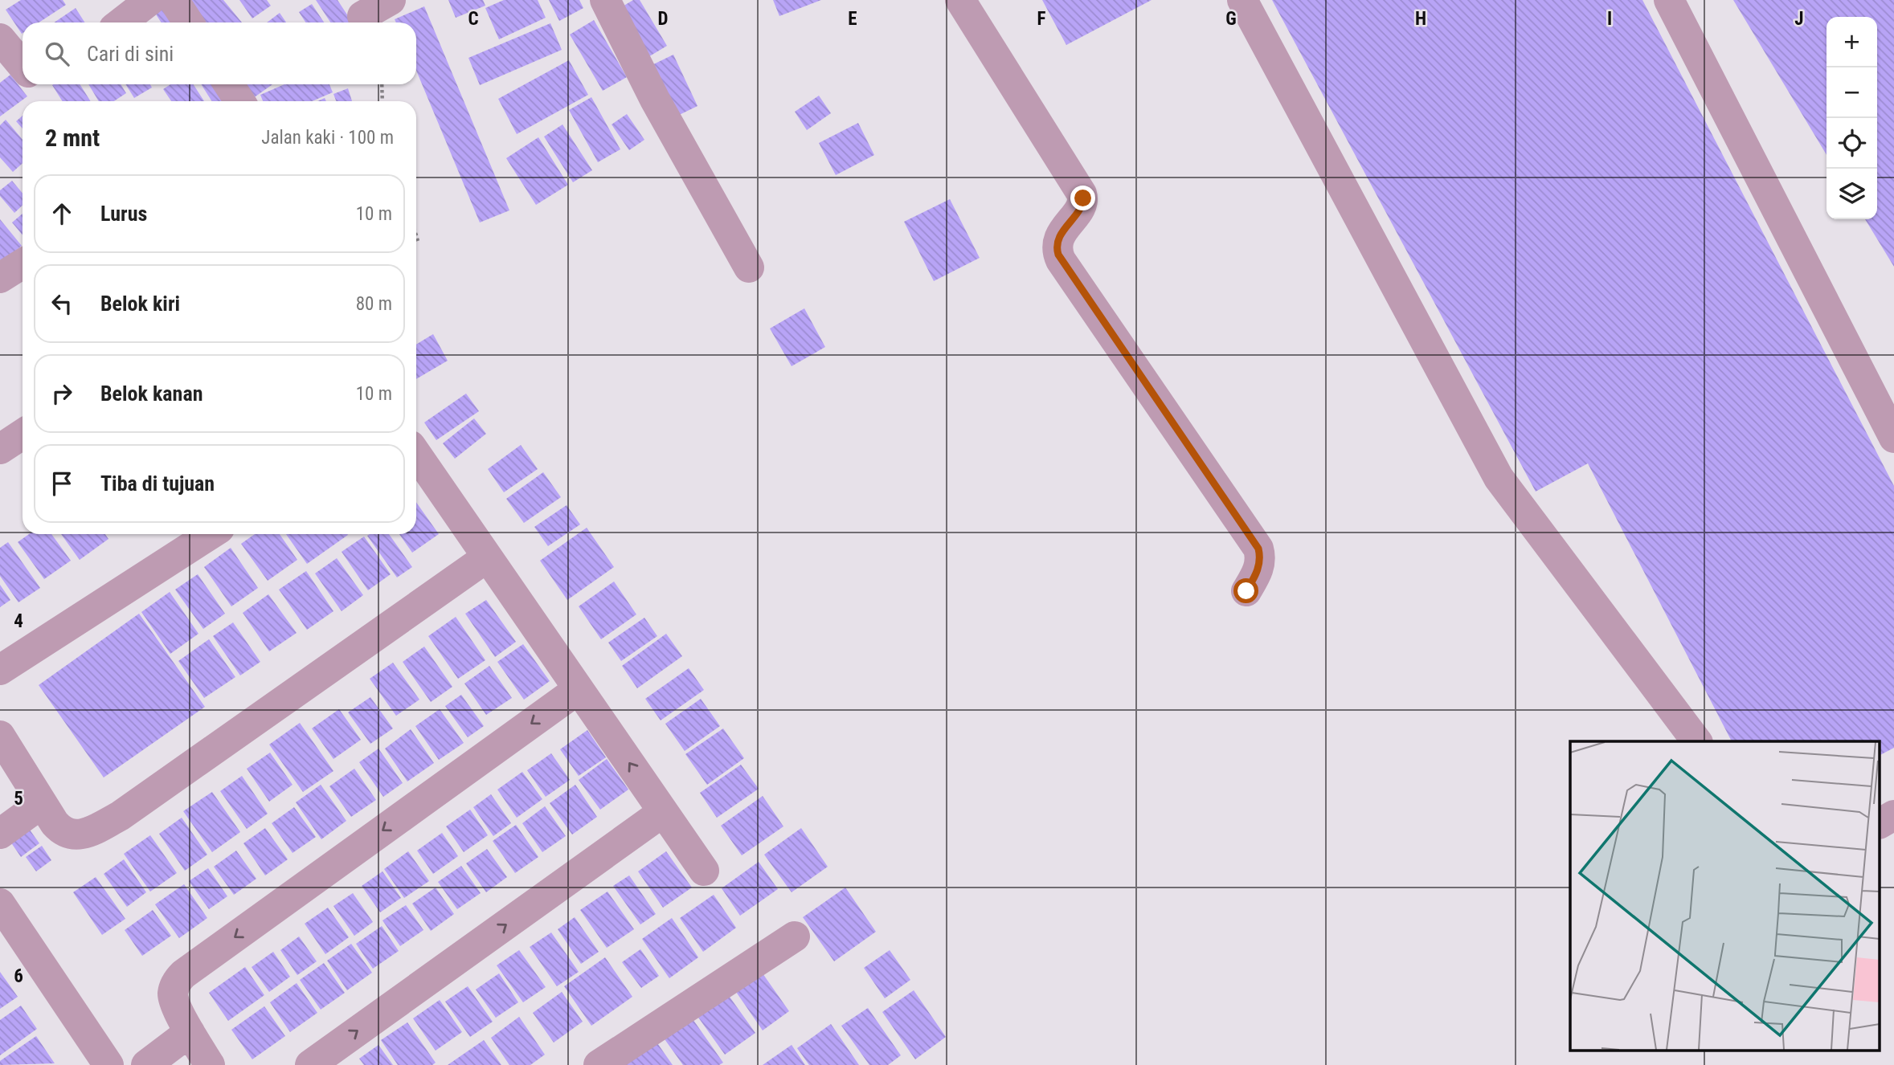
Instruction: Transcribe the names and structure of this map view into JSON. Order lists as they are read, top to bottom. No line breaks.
{"page":{"map_buttons":["+","−"],"search":"Cari di sini","heading":["2 mnt","Jalan kaki · 100 m"],"list":[["Lurus","10 m"],["Belok kiri","80 m"],["Belok kanan","10 m"],"Tiba di tujuan"]},"grid":{"columns":["C","D","E","F","G","H","I","J"],"rows":["4","5","6"]}}
